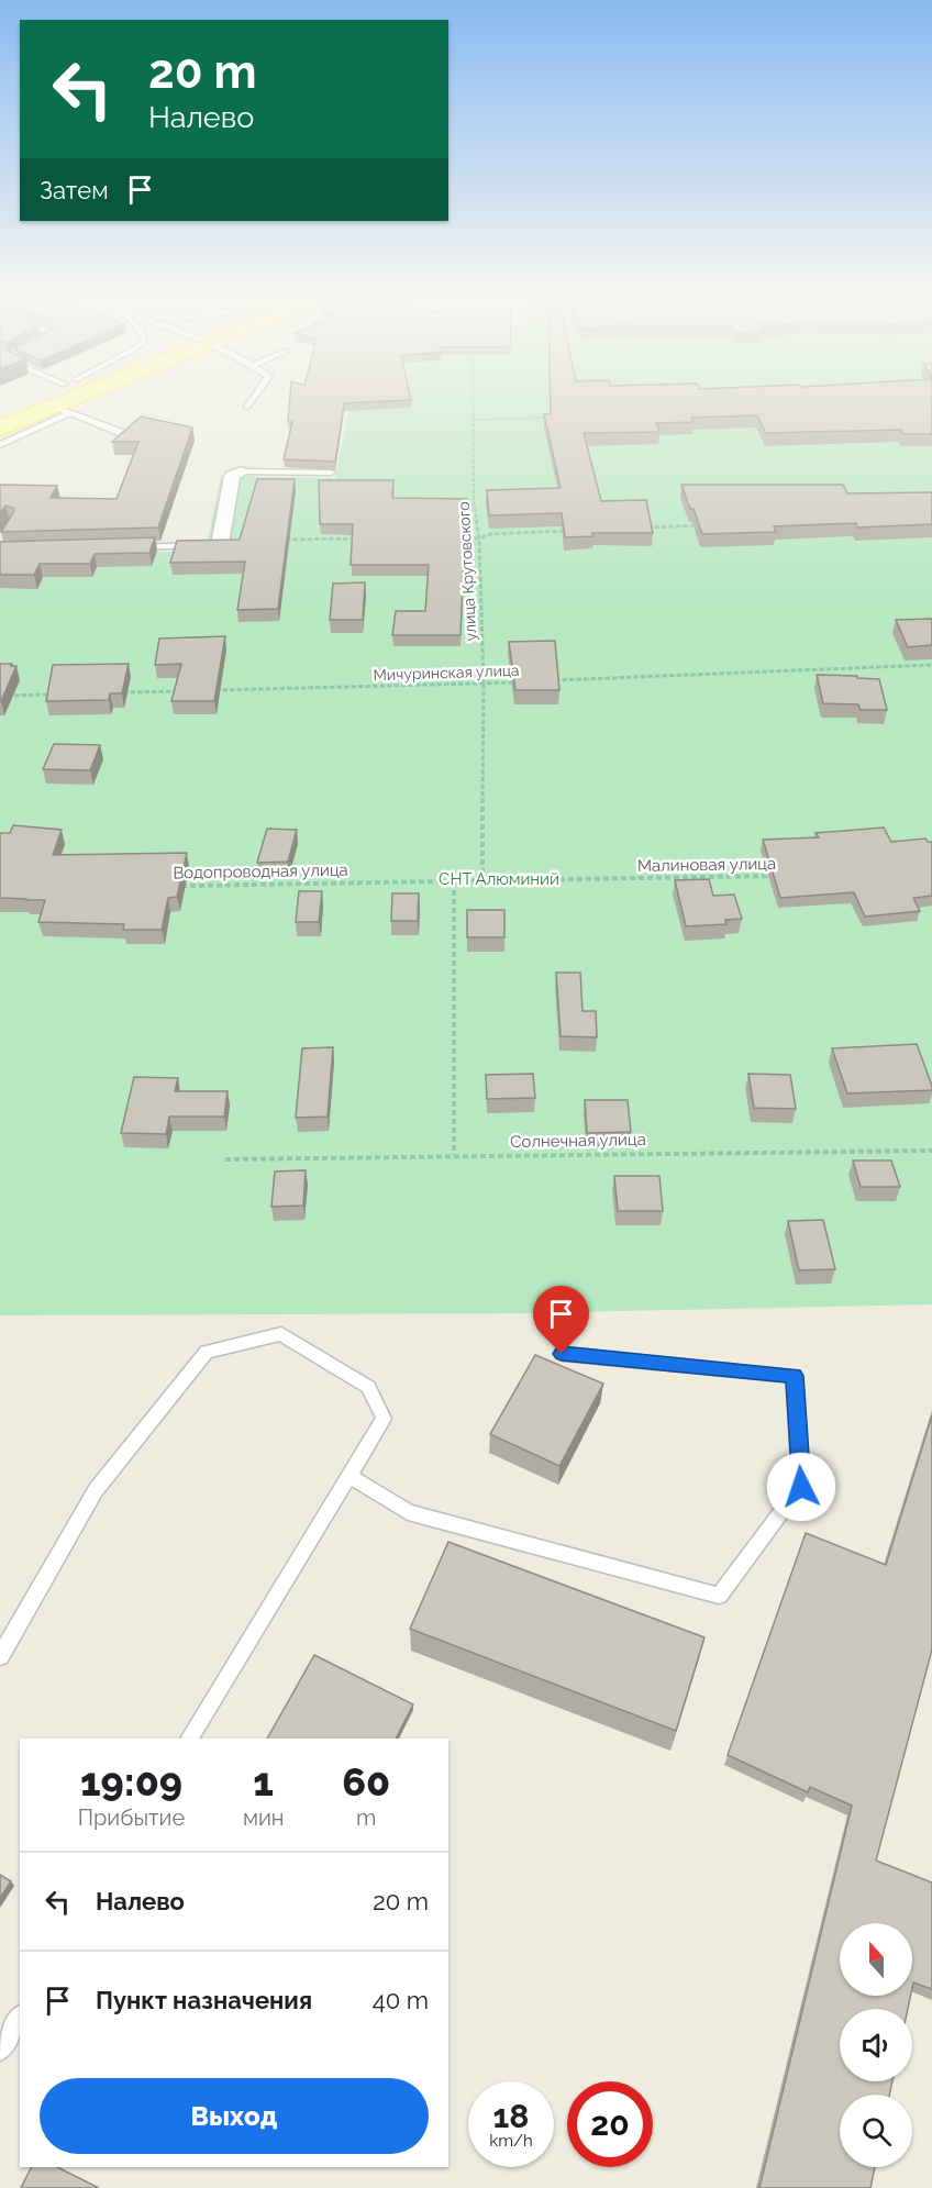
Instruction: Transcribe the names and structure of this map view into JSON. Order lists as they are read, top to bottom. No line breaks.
{"streets":{"path":["улица Крутовского","Мичуринская улица","Малиновая улица","Водопроводная улица","Солнечная улица"]},"crossings":[["улица Крутовского","Мичуринская улица"],["улица Крутовского","Малиновая улица"],["улица Крутовского","Водопроводная улица"],["Малиновая улица","Водопроводная улица"]],"parks":["СНТ Алюминий"],"north":"top","page":{"turn":["20 m","Налево"],"then":"Затем","eta":["19:09","Прибытие","1","мин","60","m"],"list":[{"name":"Налево","value":"20 m"},{"name":"Пункт назначения","value":"40 m"}],"buttons":"Выход","speed":"18 km/h","limit":"20"}}
